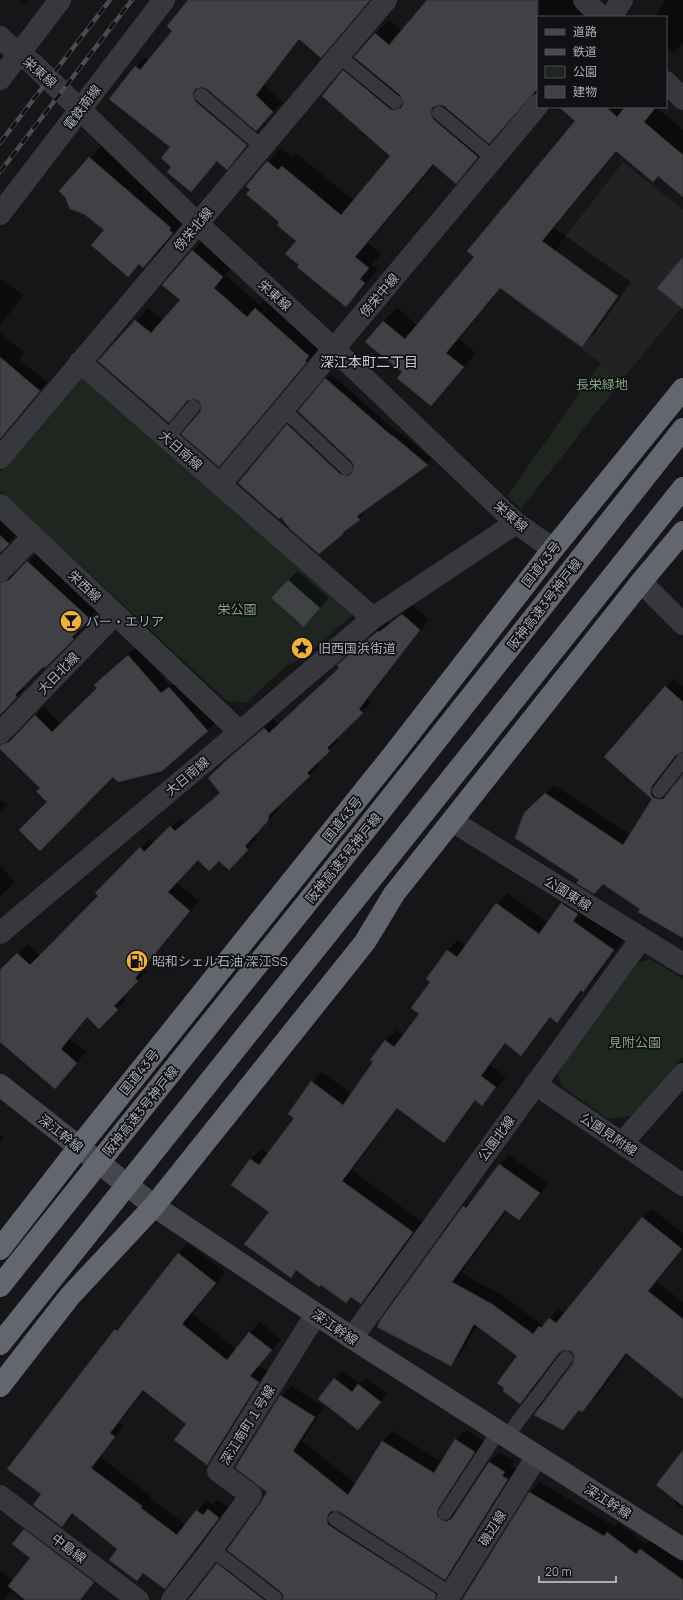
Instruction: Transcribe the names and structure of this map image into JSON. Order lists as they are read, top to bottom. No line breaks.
{"streets":{"highway":["国道43号","阪神高速3号神戸線"],"street":["栄東線","電鉄南線","傍栄北線","傍栄中線","大日南線","栄西線","大日北線","公園東線","深江幹線","公園見附線","公園北線","深江南町１号線","磯辺線","中島線"]},"crossings":[["栄東線","電鉄南線"],["栄東線","傍栄北線"],["栄東線","傍栄中線"],["栄東線","大日南線"],["栄東線","国道43号"],["傍栄北線","大日南線"],["傍栄中線","大日南線"],["大日南線","栄西線"],["国道43号","深江幹線"],["栄西線","大日北線"],["公園東線","公園北線"],["深江幹線","公園北線"],["深江幹線","深江南町１号線"],["深江幹線","磯辺線"],["公園見附線","公園北線"]],"districts":["深江本町二丁目"],"parks":["長栄緑地","栄公園","見附公園"],"places":{"bar":["バー・エリア"],"place":["旧西国浜街道"],"fuel station":["昭和シェル石油 深江SS"]},"legend":["道路","鉄道","公園","建物"],"scale_bar":"20 m"}
